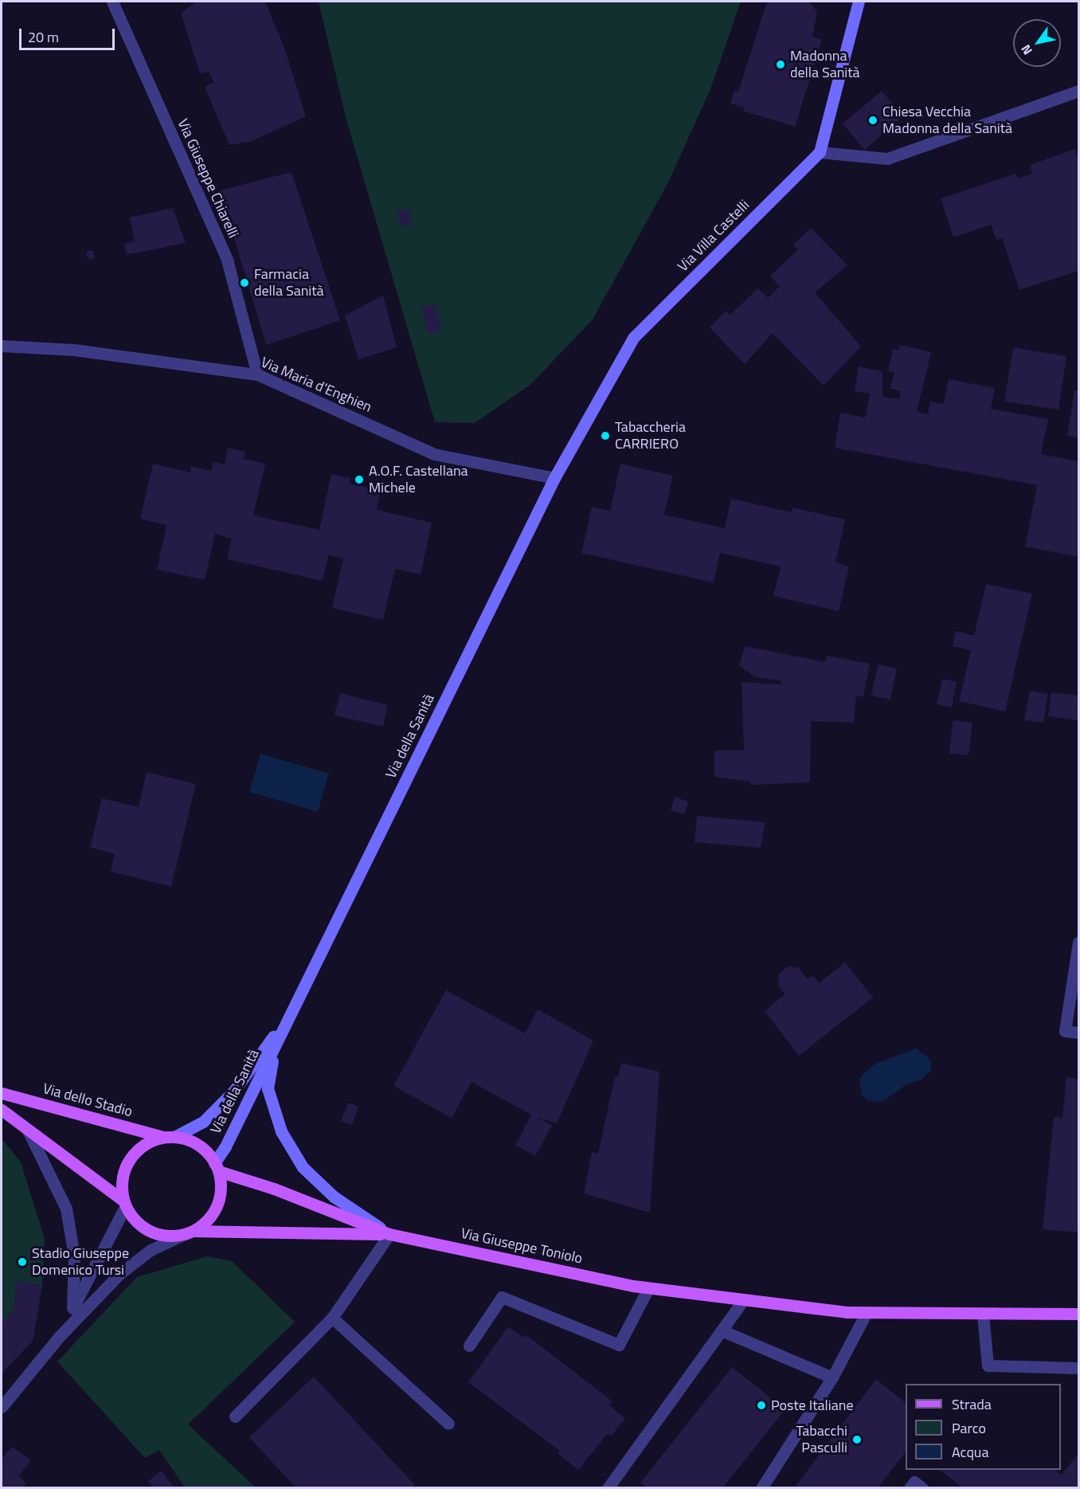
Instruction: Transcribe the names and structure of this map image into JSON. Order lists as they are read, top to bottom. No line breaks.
{"streets":{"main road":["Via Villa Castelli","Via della Sanità","Via dello Stadio","Via Giuseppe Toniolo"],"street":["Via Giuseppe Chiarelli","Via Maria d'Enghien"]},"crossings":[["Via Giuseppe Chiarelli","Via Maria d'Enghien"],["Via Villa Castelli","Via Maria d'Enghien"],["Via Villa Castelli","Via della Sanità"],["Via Maria d'Enghien","Via della Sanità"],["Via della Sanità","Via dello Stadio"],["Via della Sanità","Via Giuseppe Toniolo"],["Via dello Stadio","Via Giuseppe Toniolo"]],"places":["Madonna della Sanità","Chiesa Vecchia Madonna della Sanità","Farmacia della Sanità","Tabaccheria CARRIERO","A.O.F. Castellana Michele","Stadio Giuseppe Domenico Tursi","Poste Italiane","Tabacchi Pasculli"],"legend":["Strada","Parco","Acqua"],"scale_bar":"20 m","north":"bottom left"}
